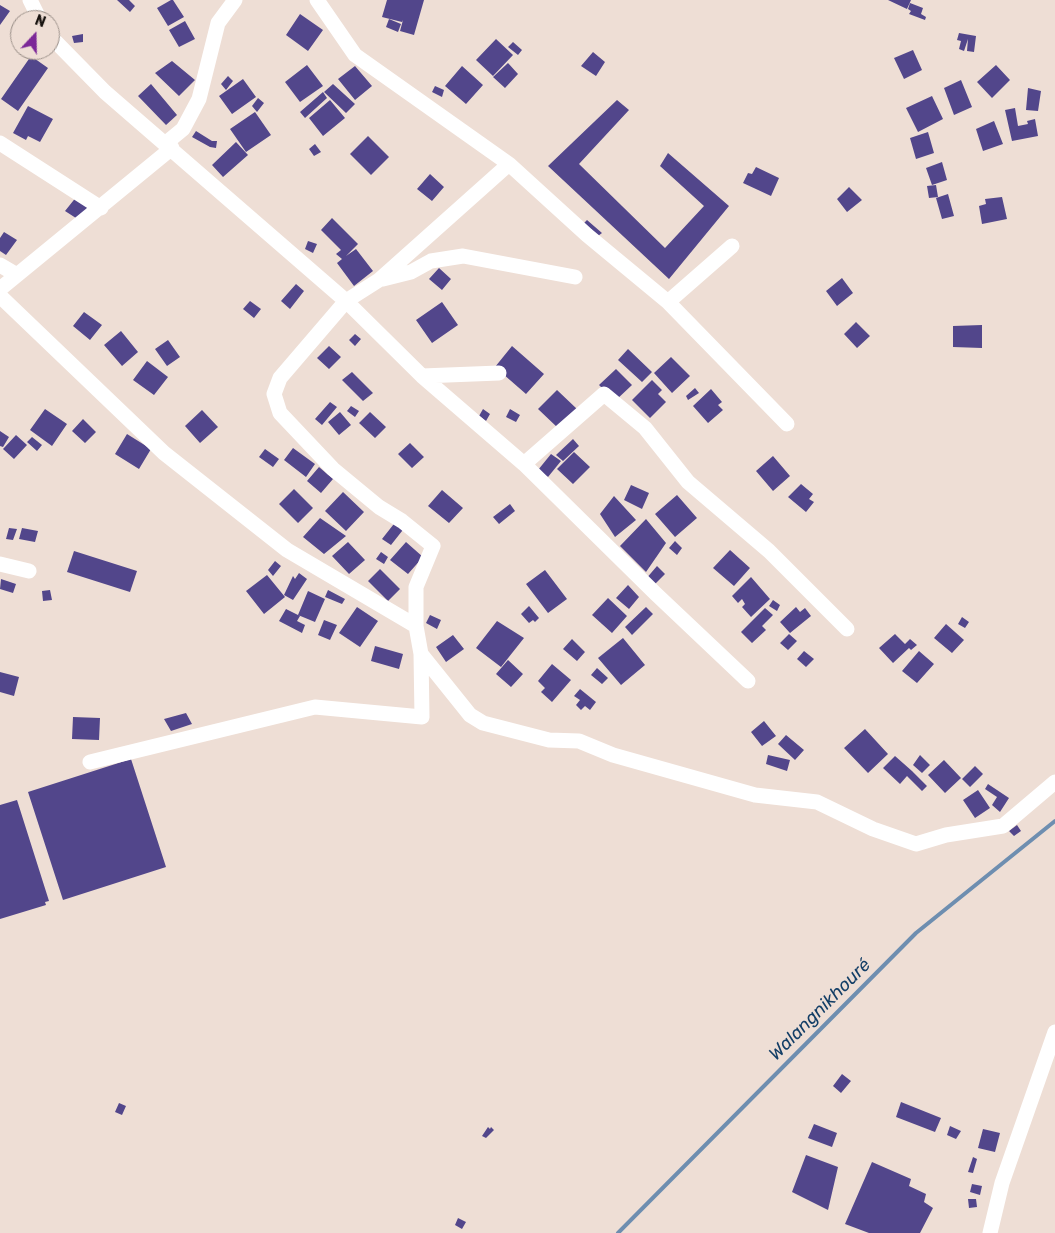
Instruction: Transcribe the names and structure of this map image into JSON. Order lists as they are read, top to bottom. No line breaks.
{"water":["Walangnikhouré"],"north":"top"}
